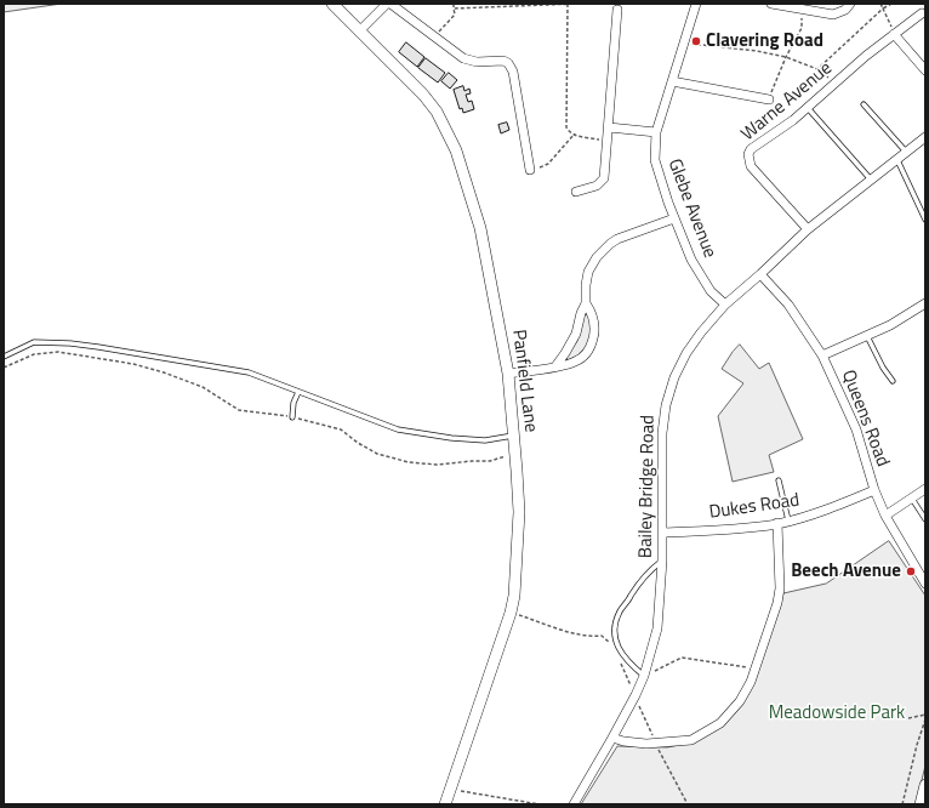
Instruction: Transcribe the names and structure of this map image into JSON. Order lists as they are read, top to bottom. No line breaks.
{"streets":{"street":["Warne Avenue","Glebe Avenue","Panfield Lane","Queens Road","Bailey Bridge Road","Dukes Road"]},"crossings":[["Warne Avenue","Bailey Bridge Road"],["Glebe Avenue","Bailey Bridge Road"],["Queens Road","Bailey Bridge Road"],["Queens Road","Dukes Road"],["Bailey Bridge Road","Dukes Road"]],"parks":["Meadowside Park"],"places":["Clavering Road","Beech Avenue"]}
